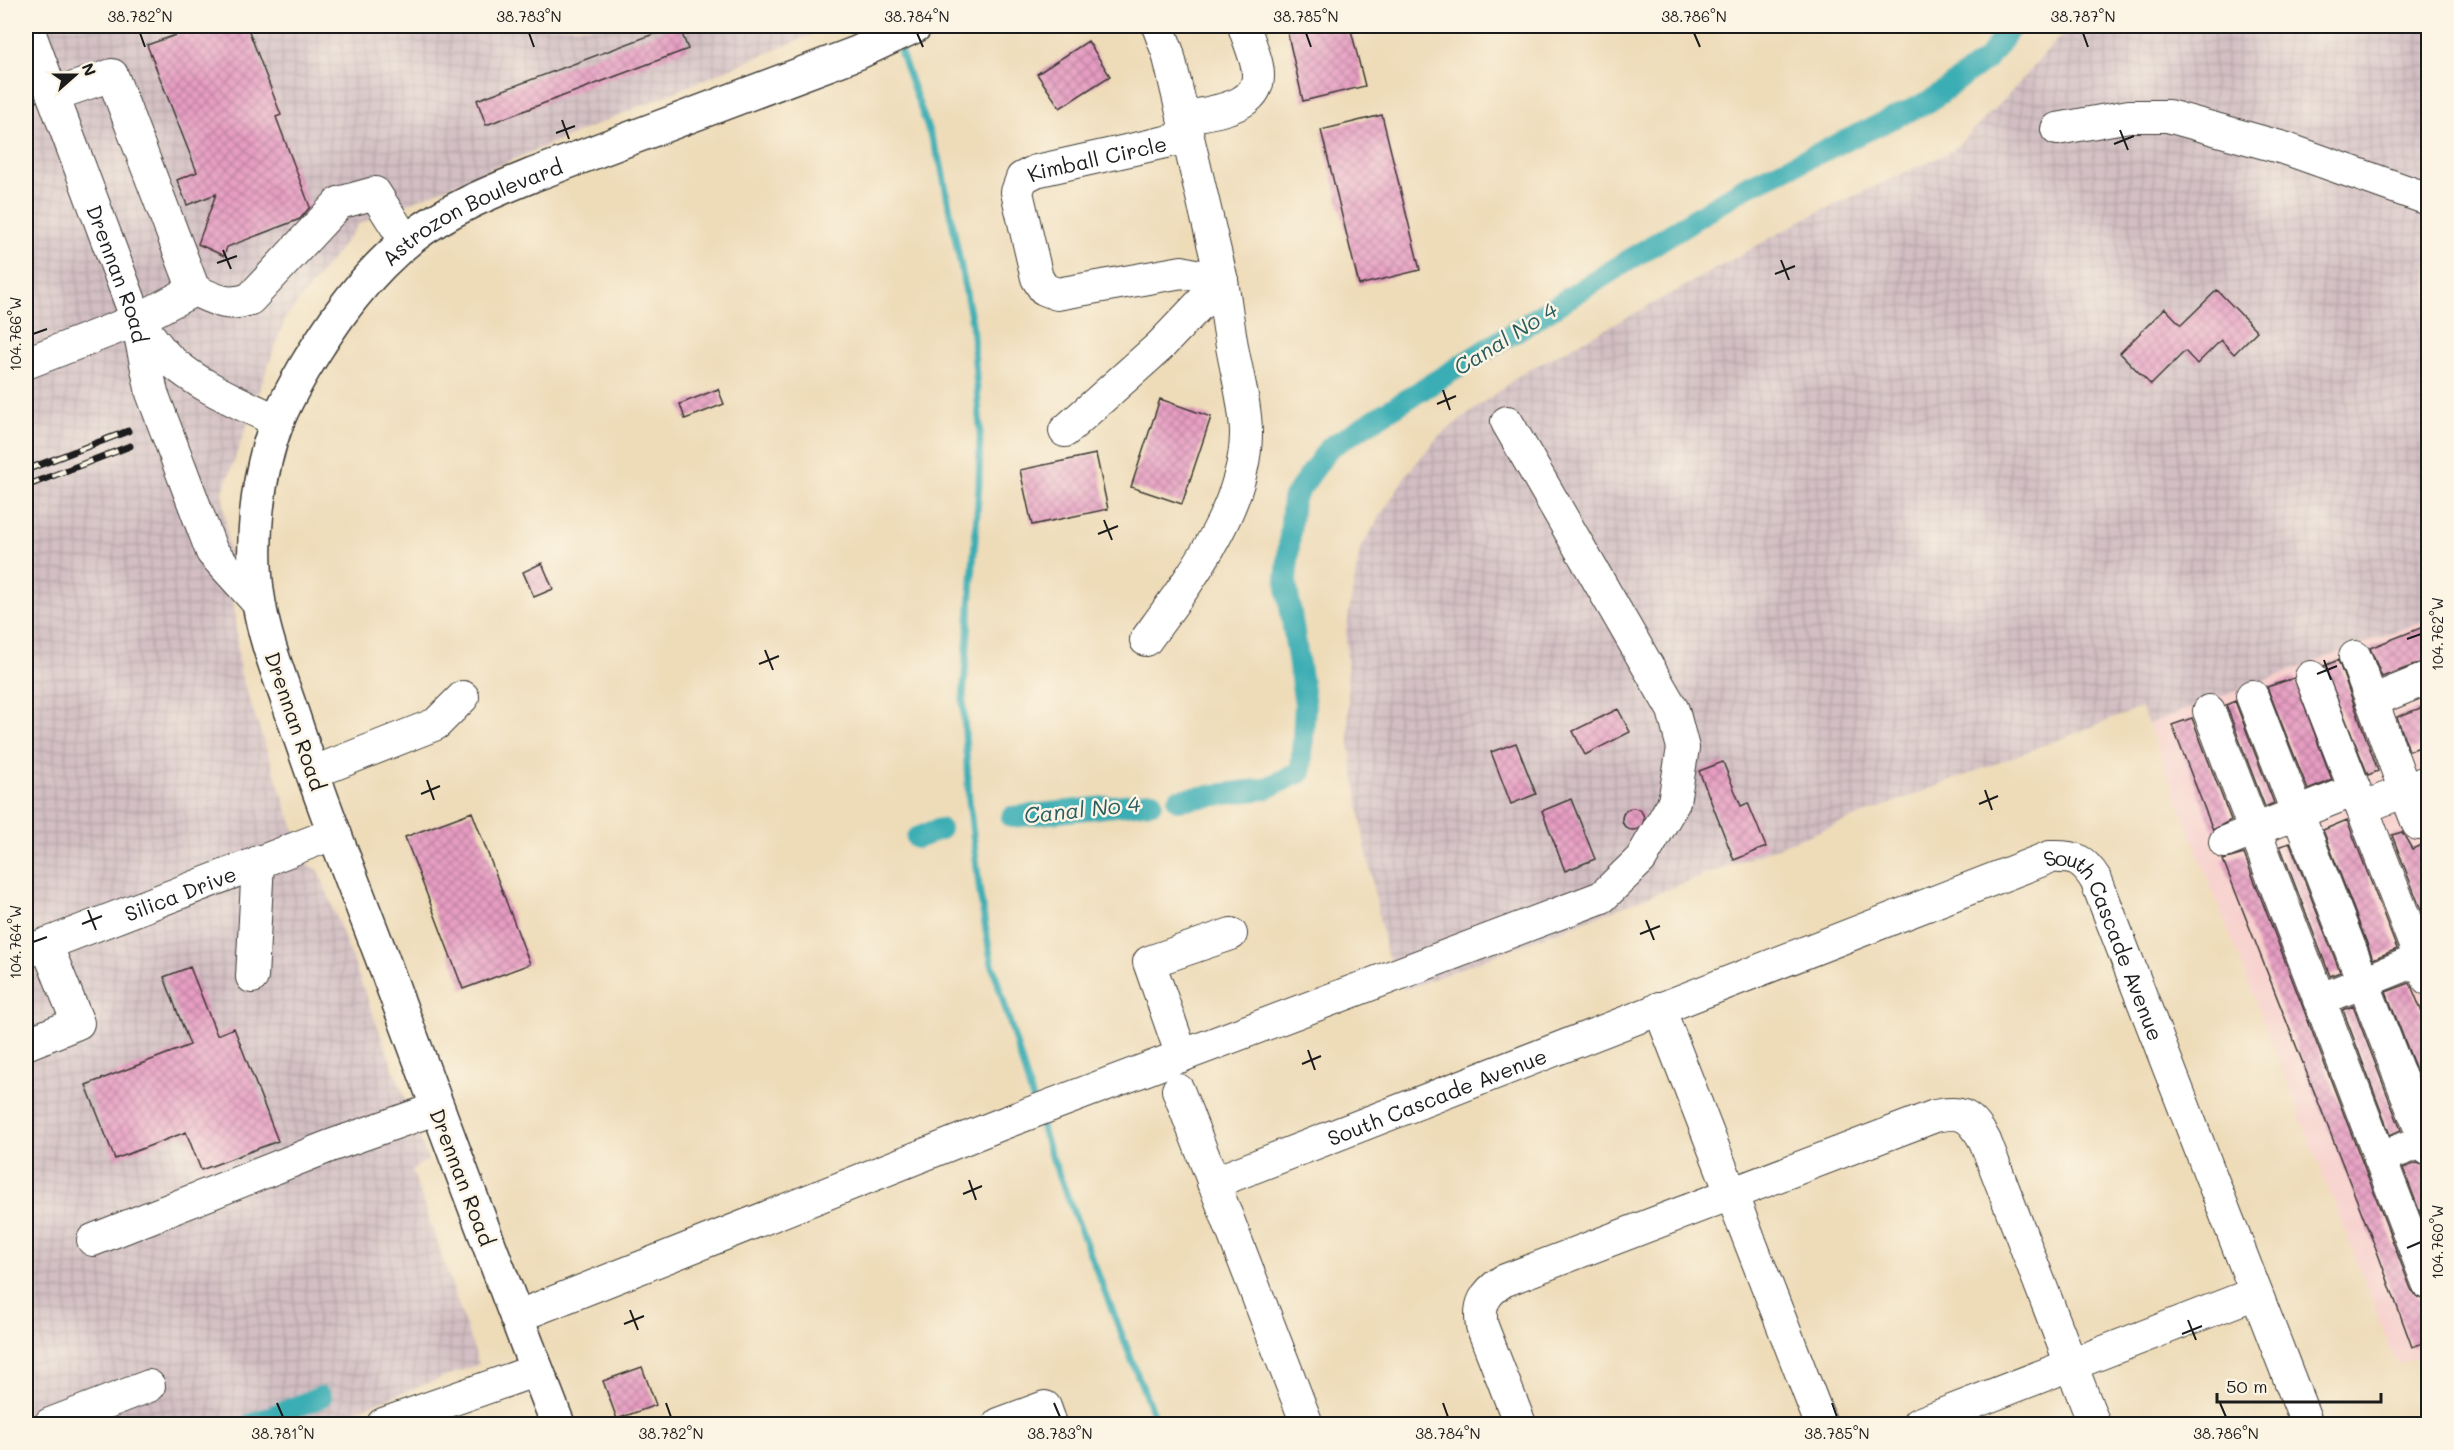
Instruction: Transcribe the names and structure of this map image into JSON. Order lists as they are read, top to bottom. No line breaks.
{"streets":{"main road":["Astrozon Boulevard","Drennan Road"],"street":["Kimball Circle","Silica Drive","South Cascade Avenue"]},"crossings":[["Astrozon Boulevard","Drennan Road"],["Drennan Road","Silica Drive"]],"water":["Canal No 4"],"scale_bar":"50 m","north":"right","coordinates":["38.782°N","38.783°N","38.784°N","38.785°N","38.786°N","38.787°N","104.766°W","104.762°W","104.764°W","104.760°W","38.781°N"]}
